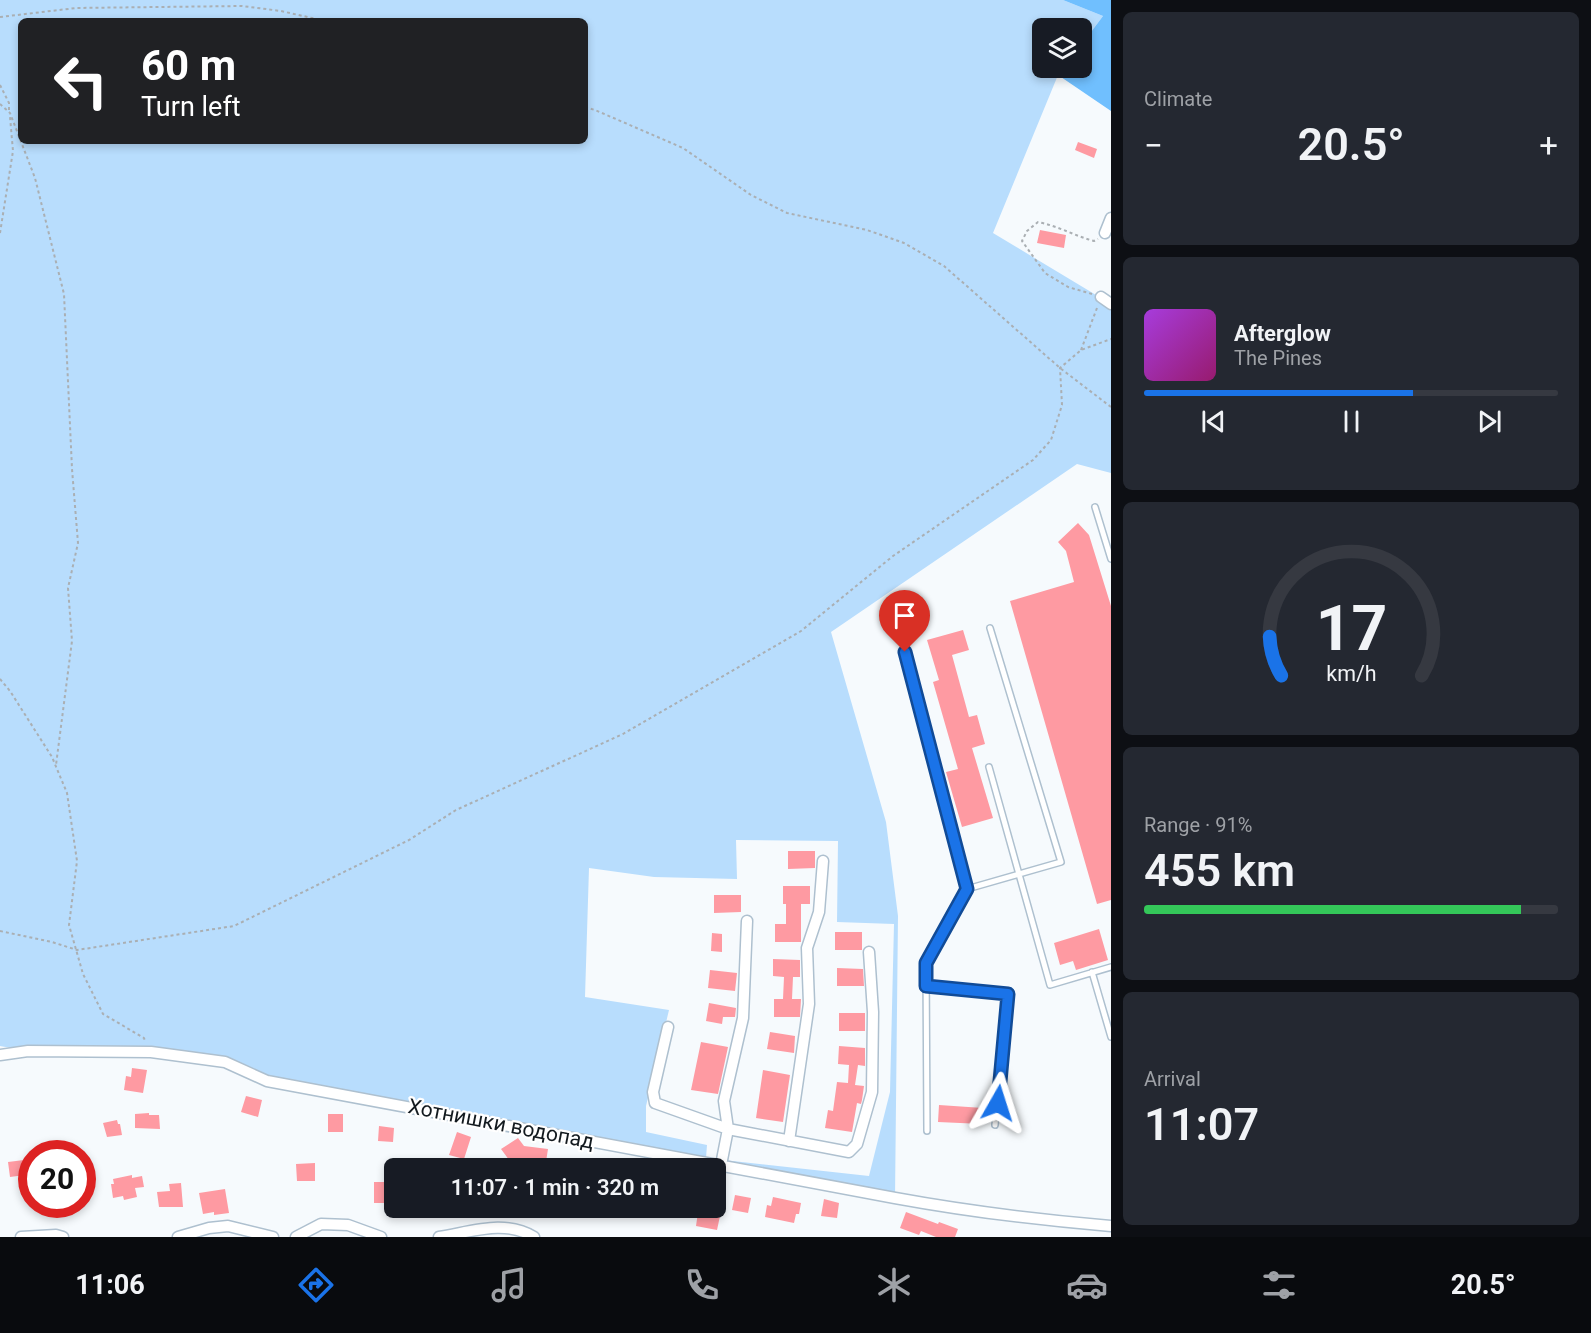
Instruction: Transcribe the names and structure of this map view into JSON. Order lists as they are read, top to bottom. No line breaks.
{"streets":{"street":["Хотнишки водопад"]},"page":{"tile":["Climate",["Range · 91%","455 km"],["Arrival","11:07"]],"turn":["60 m","Turn left"],"heat":["−","20.5°","+"],"song":["Afterglow","The Pines"],"limit":"20","trip":"11:07 · 1 min · 320 m","tabs":["11:06","20.5°"],"gauge":["17","km/h"]}}
